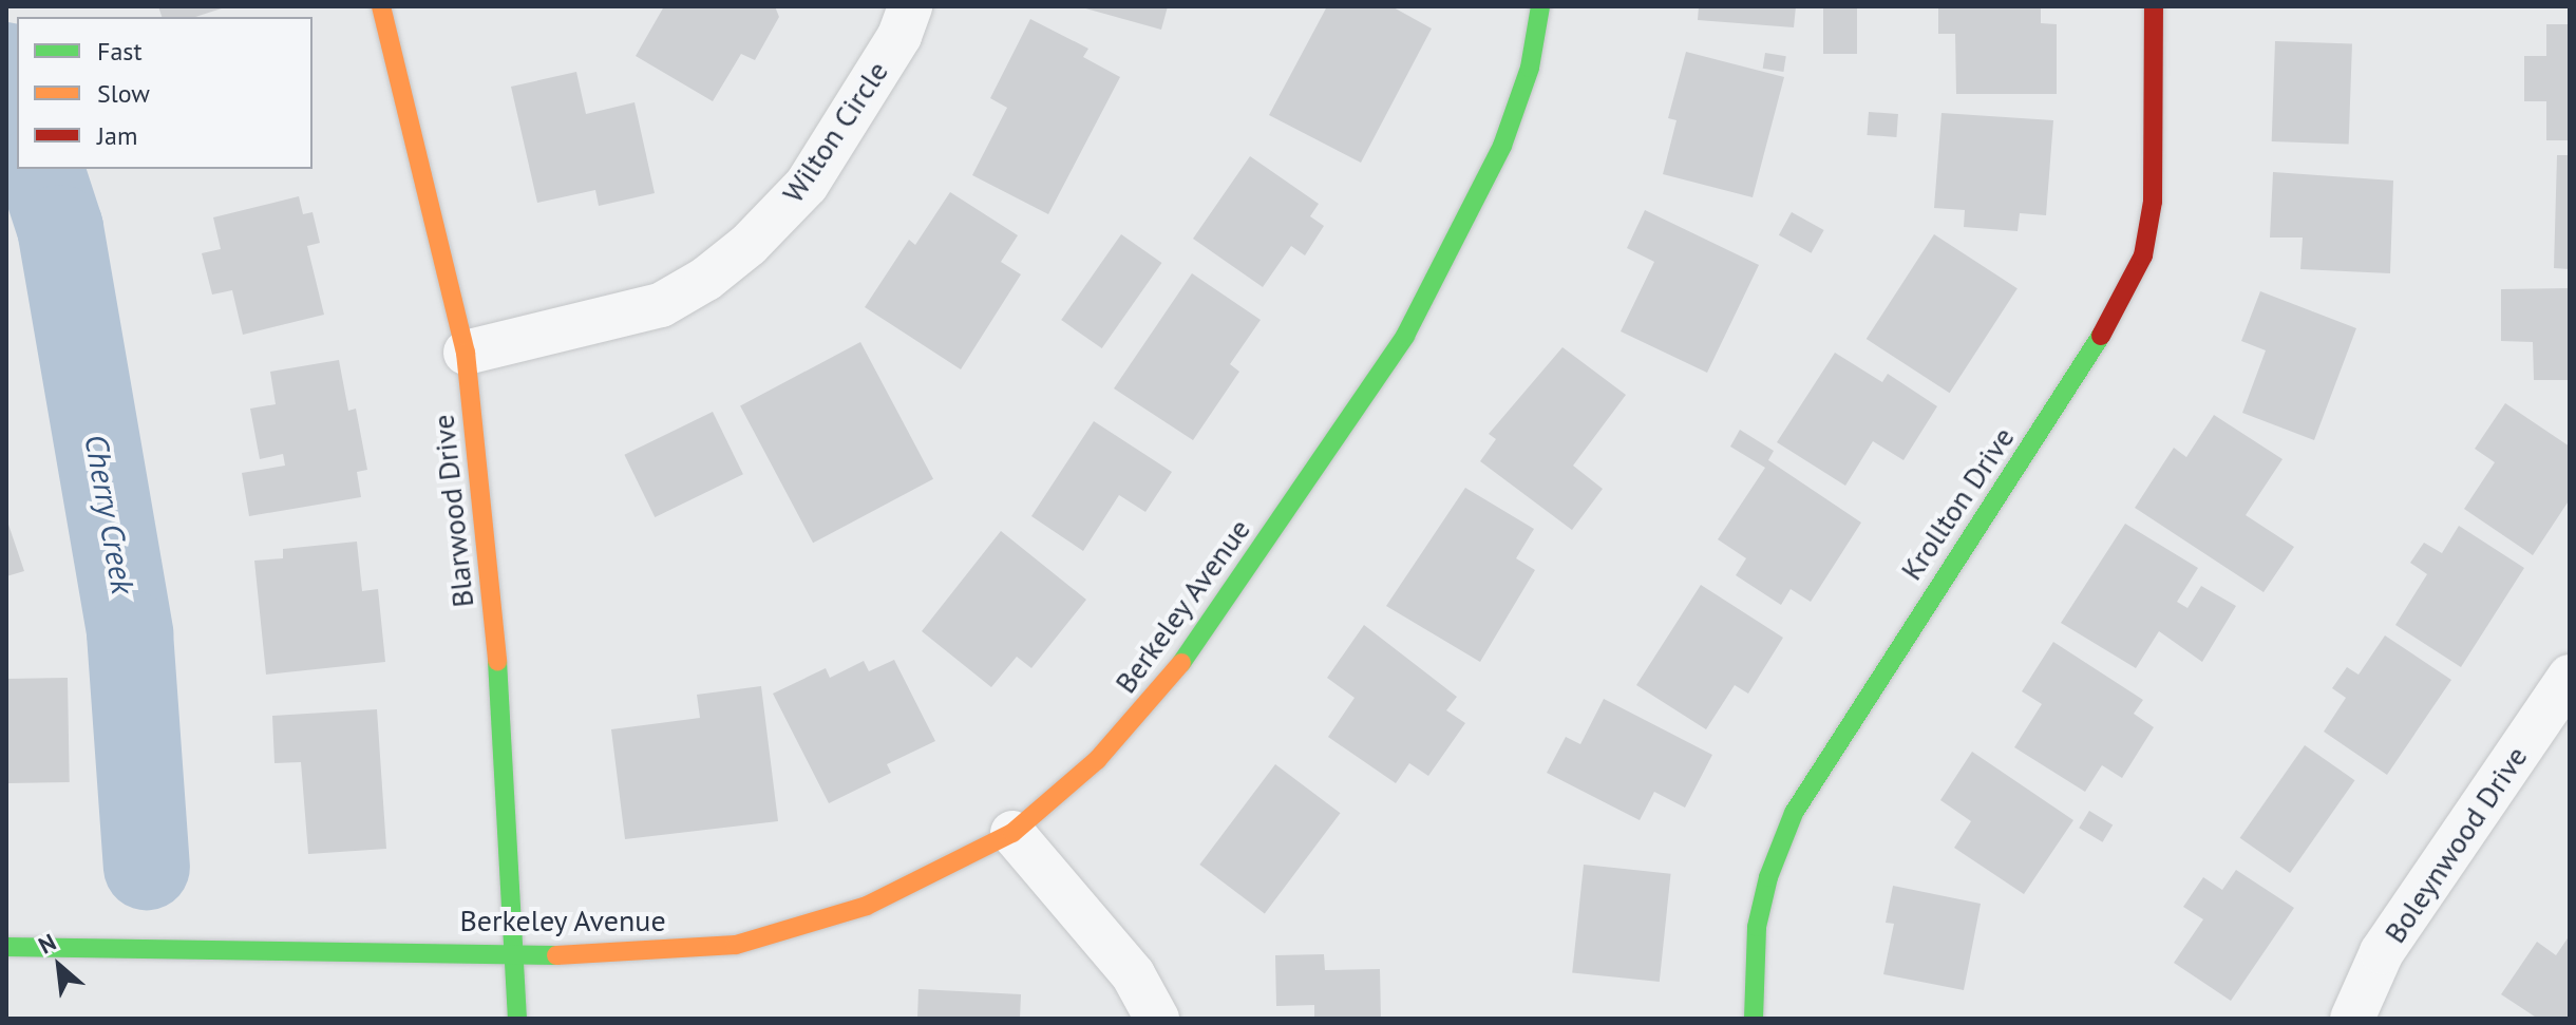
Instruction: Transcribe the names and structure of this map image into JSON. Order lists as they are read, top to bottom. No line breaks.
{"streets":{"street":["Wilton Circle","Krollton Drive","Blarwood Drive","Berkeley Avenue","Boleynwood Drive"]},"crossings":[["Wilton Circle","Blarwood Drive"],["Blarwood Drive","Berkeley Avenue"]],"water":["Cherry Creek"],"legend":["Fast","Slow","Jam"],"north":"top left"}
